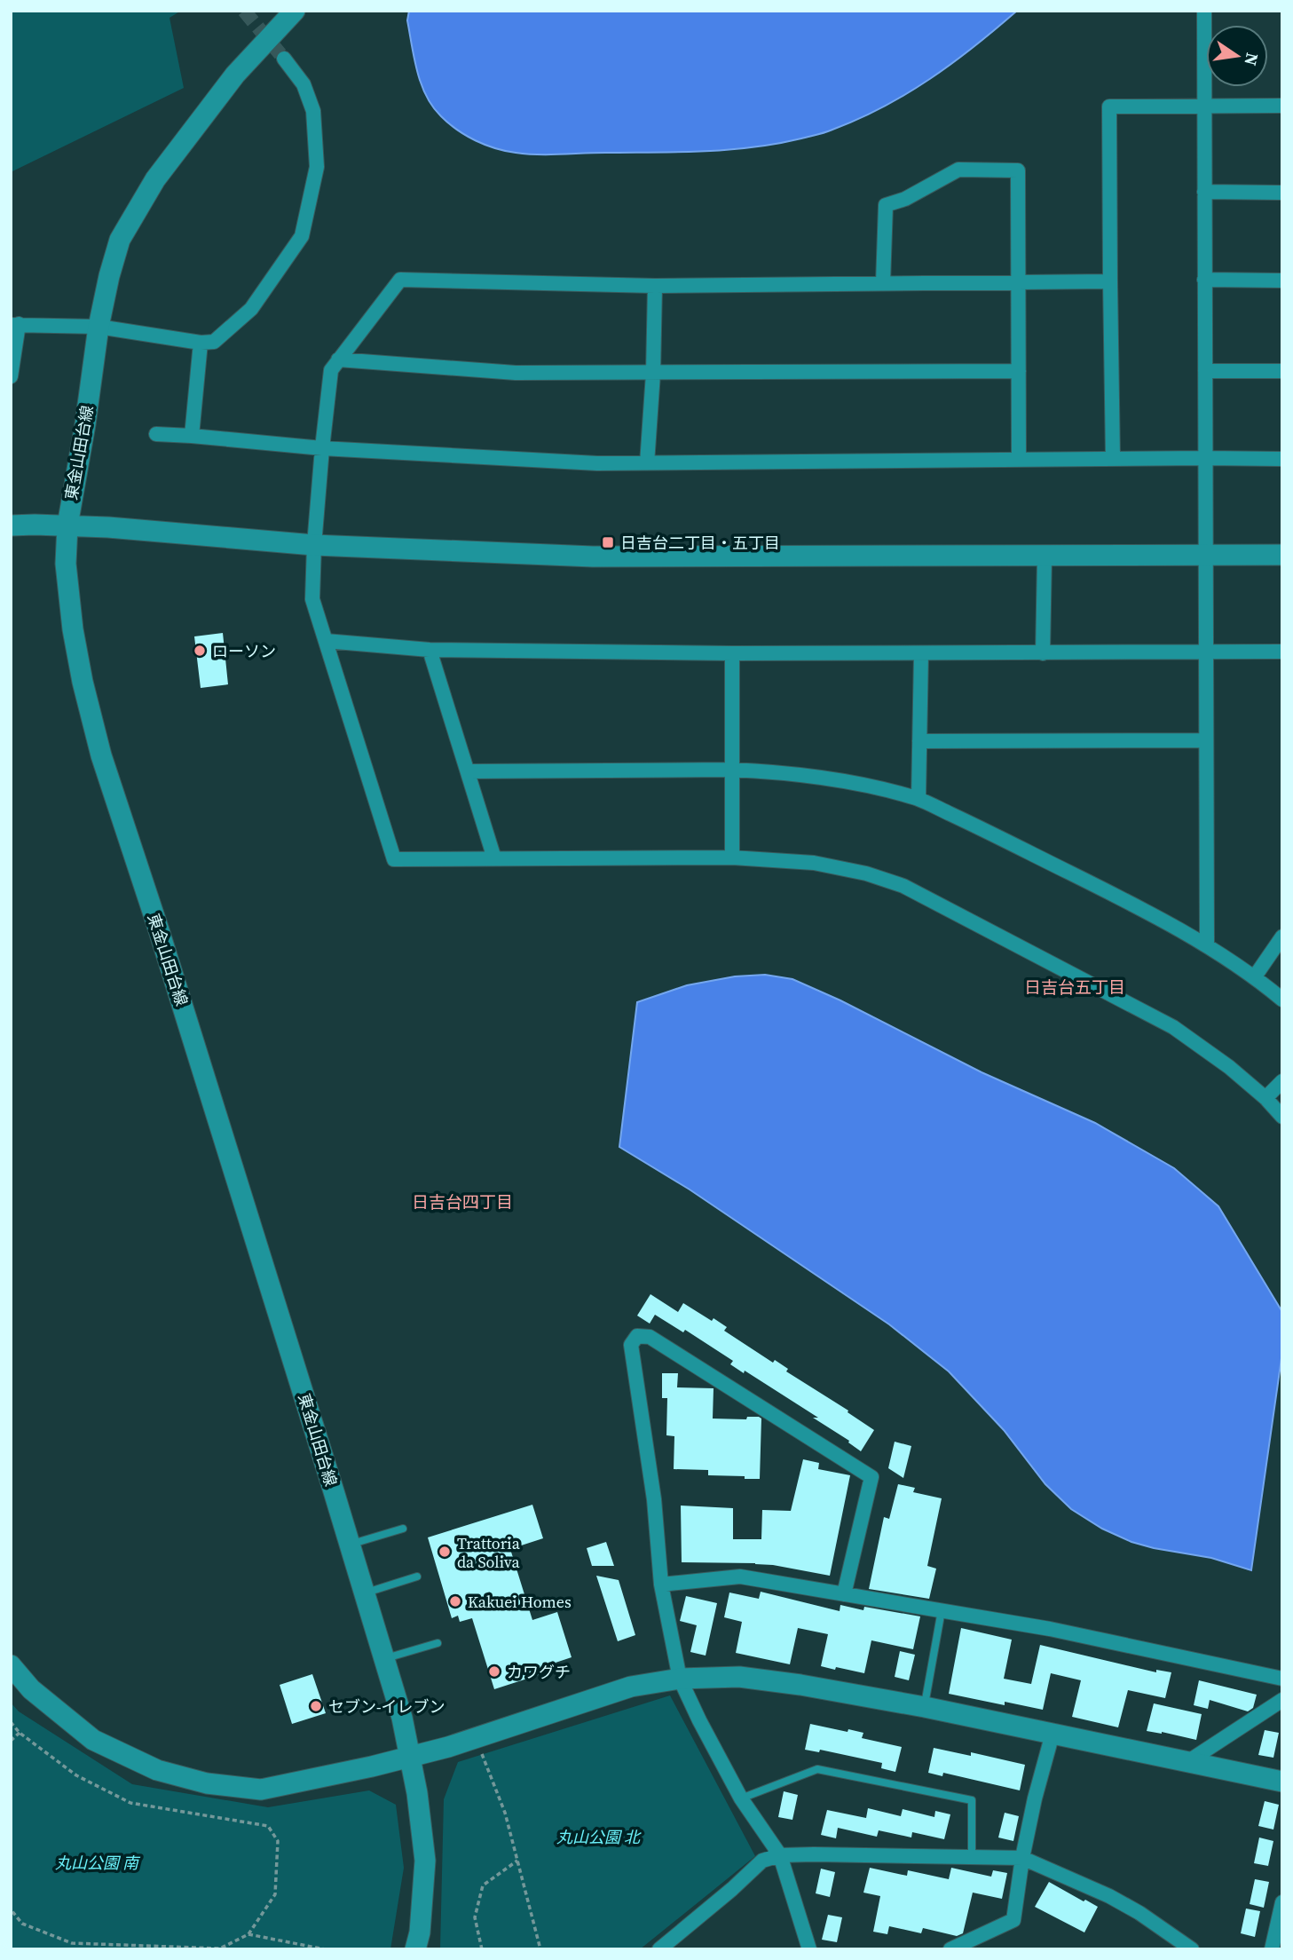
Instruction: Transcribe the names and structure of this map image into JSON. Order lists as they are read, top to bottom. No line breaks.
{"streets":{"street":["東金山田台線"]},"districts":["日吉台五丁目","日吉台四丁目"],"parks":["丸山公園 北","丸山公園 南"],"places":{"transit":["日吉台二丁目・五丁目"],"other":["ローソン","Trattoria da Soliva","Kakuei Homes","カワグチ","セブン-イレブン"]},"north":"right"}
